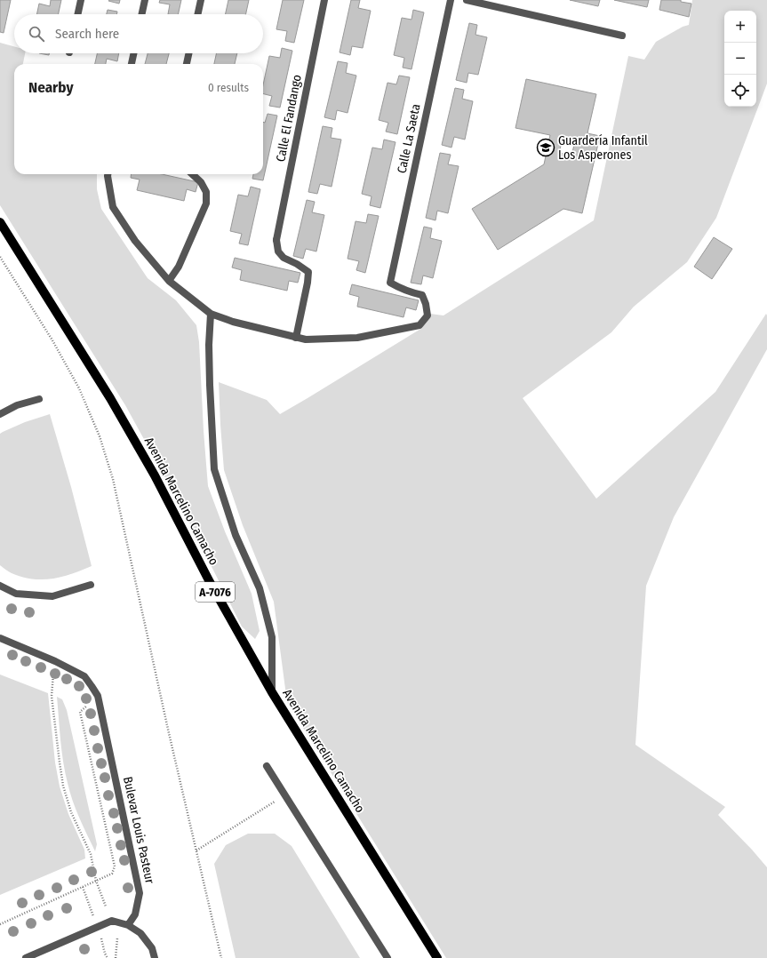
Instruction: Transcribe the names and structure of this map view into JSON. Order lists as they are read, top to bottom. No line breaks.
{"streets":{"main road":["Avenida Marcelino Camacho","A-7076"],"street":["Calle El Fandango","Calle La Saeta","Bulevar Louis Pasteur"]},"crossings":[["Calle El Fandango","Calle La Saeta"]],"places":{"school or university":["Guardería Infantil Los Asperones"]},"page":{"map_buttons":["+","−"],"search":"Search here","heading":["Nearby","0 results"]}}
